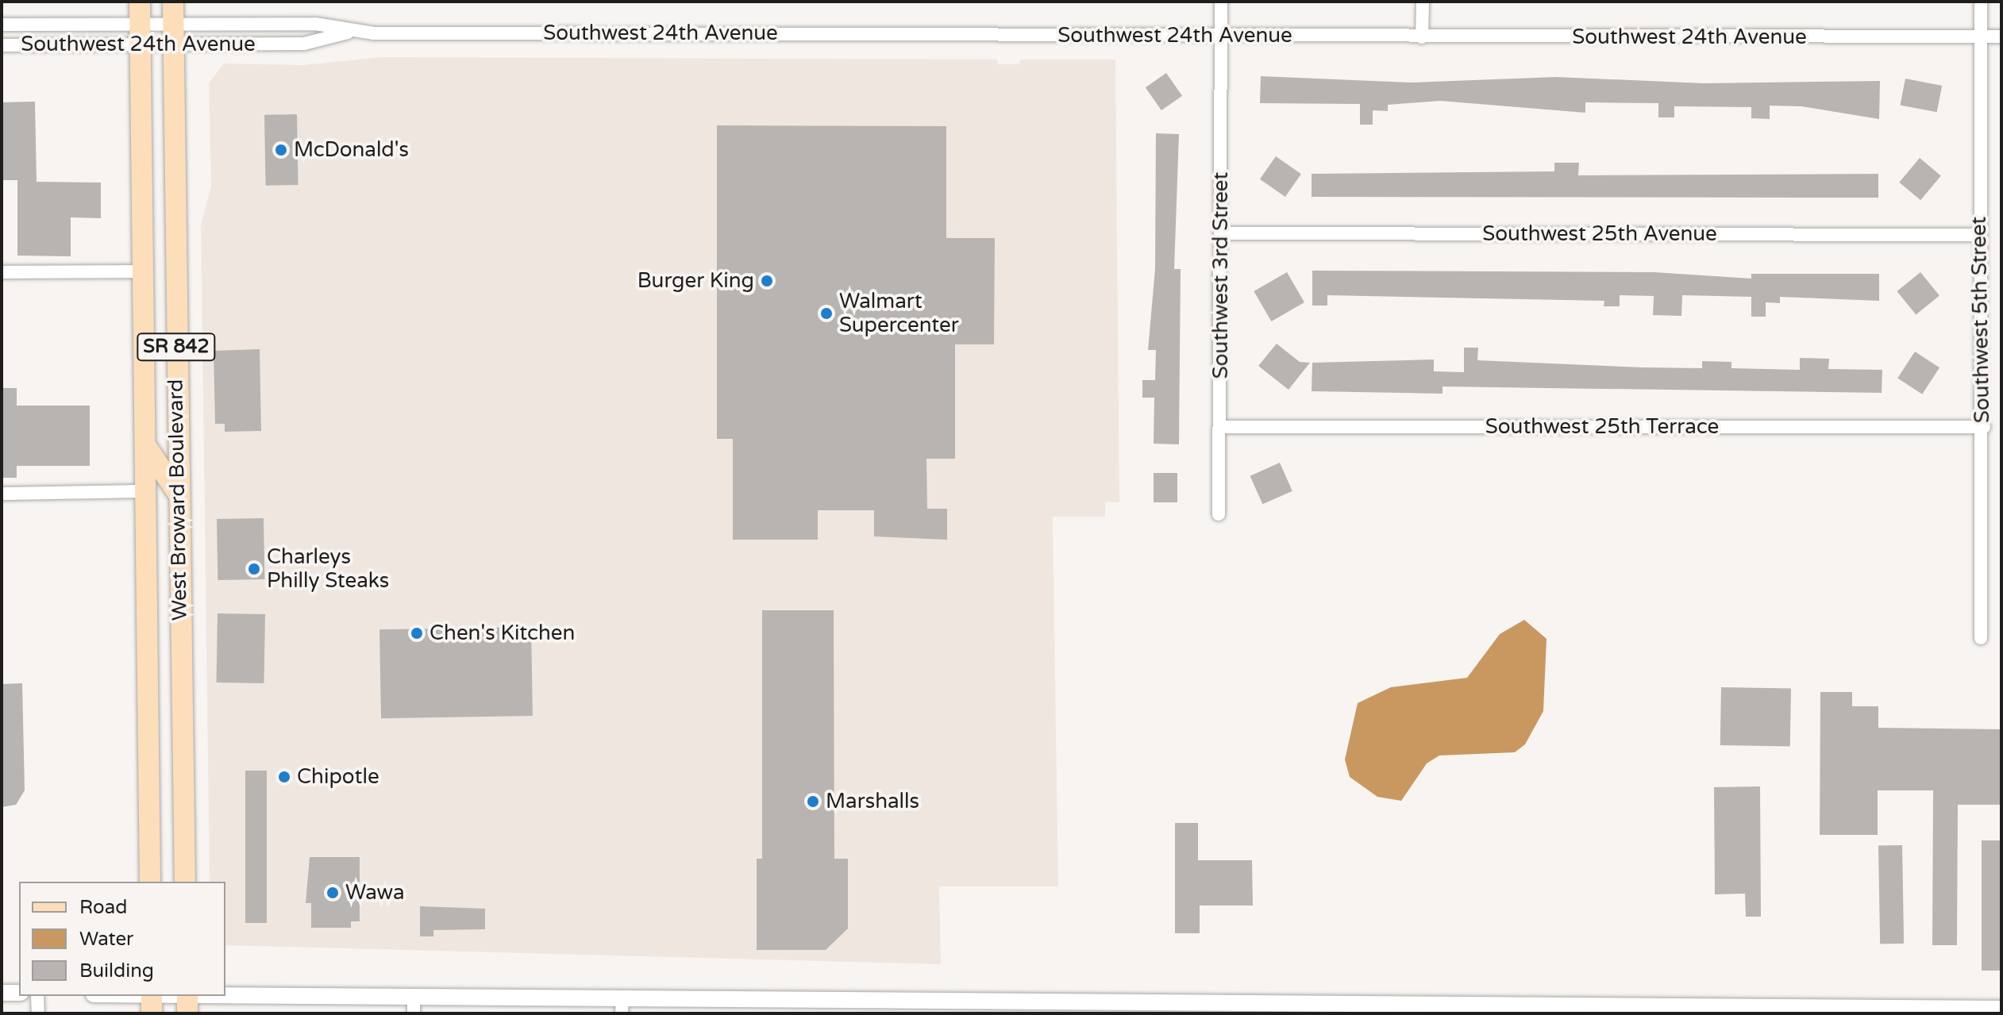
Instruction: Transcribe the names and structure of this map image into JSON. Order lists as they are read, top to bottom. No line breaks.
{"streets":{"main road":["SR 842","West Broward Boulevard"],"street":["Southwest 24th Avenue","Southwest 25th Avenue","Southwest 3rd Street","Southwest 5th Street","Southwest 25th Terrace"]},"crossings":[["Southwest 24th Avenue","Southwest 3rd Street"],["Southwest 24th Avenue","Southwest 5th Street"],["Southwest 24th Avenue","West Broward Boulevard"],["Southwest 25th Avenue","Southwest 3rd Street"],["Southwest 25th Avenue","Southwest 5th Street"],["Southwest 3rd Street","Southwest 25th Terrace"],["Southwest 5th Street","Southwest 25th Terrace"]],"places":["McDonald's","Burger King","Walmart Supercenter","Charleys Philly Steaks","Chen's Kitchen","Chipotle","Marshalls","Wawa"],"legend":["Road","Water","Building"]}
